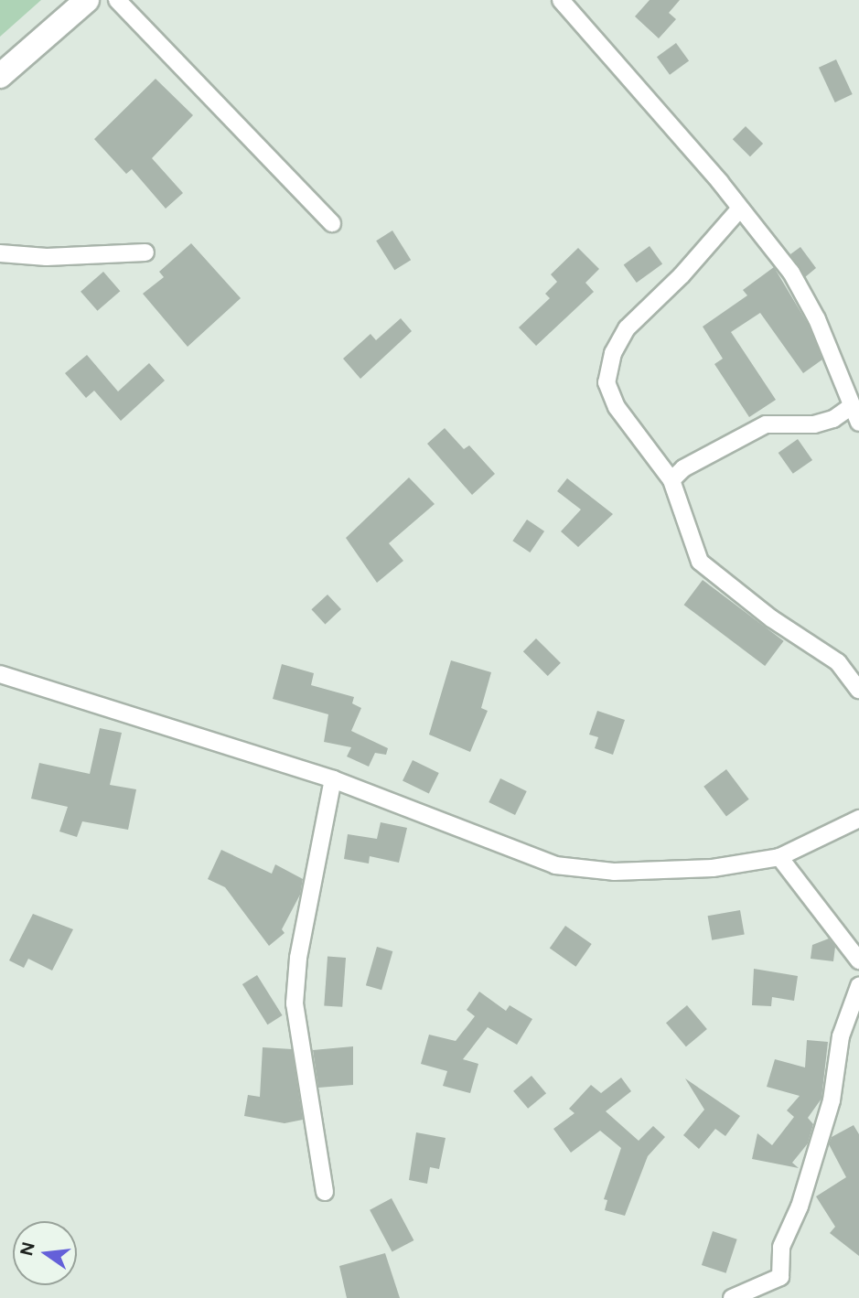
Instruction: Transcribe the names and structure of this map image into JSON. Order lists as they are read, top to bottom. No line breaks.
{"north":"left"}
